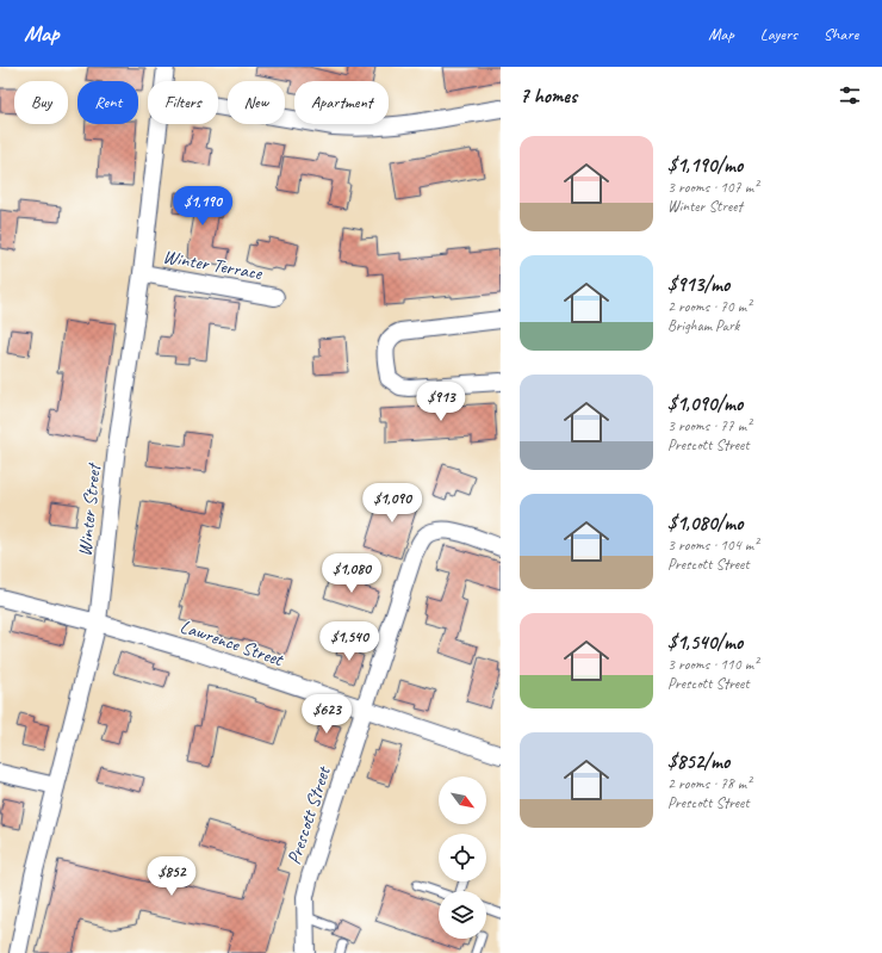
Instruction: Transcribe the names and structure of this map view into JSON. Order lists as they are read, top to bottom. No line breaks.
{"streets":{"street":["Winter Terrace","Winter Street","Lawrence Street","Prescott Street"]},"crossings":[["Winter Terrace","Winter Street"],["Winter Street","Lawrence Street"],["Lawrence Street","Prescott Street"]],"north":"bottom right","page":{"header":"Map","nav":["Map","Layers","Share"],"heading":"7 homes","chip":["Buy","Rent","Filters","New","Apartment"],"list":[{"name":"$1,190/mo","note":"3 rooms · 107 m² · Winter Street"},{"name":"$913/mo","note":"2 rooms · 70 m² · Brigham Park"},{"name":"$1,090/mo","note":"3 rooms · 77 m² · Prescott Street"},{"name":"$1,080/mo","note":"3 rooms · 104 m² · Prescott Street"},{"name":"$1,540/mo","note":"3 rooms · 110 m² · Prescott Street"},{"name":"$852/mo","note":"2 rooms · 78 m² · Prescott Street"}],"price":["$1,190","$913","$1,090","$1,080","$1,540","$623","$852"]}}
